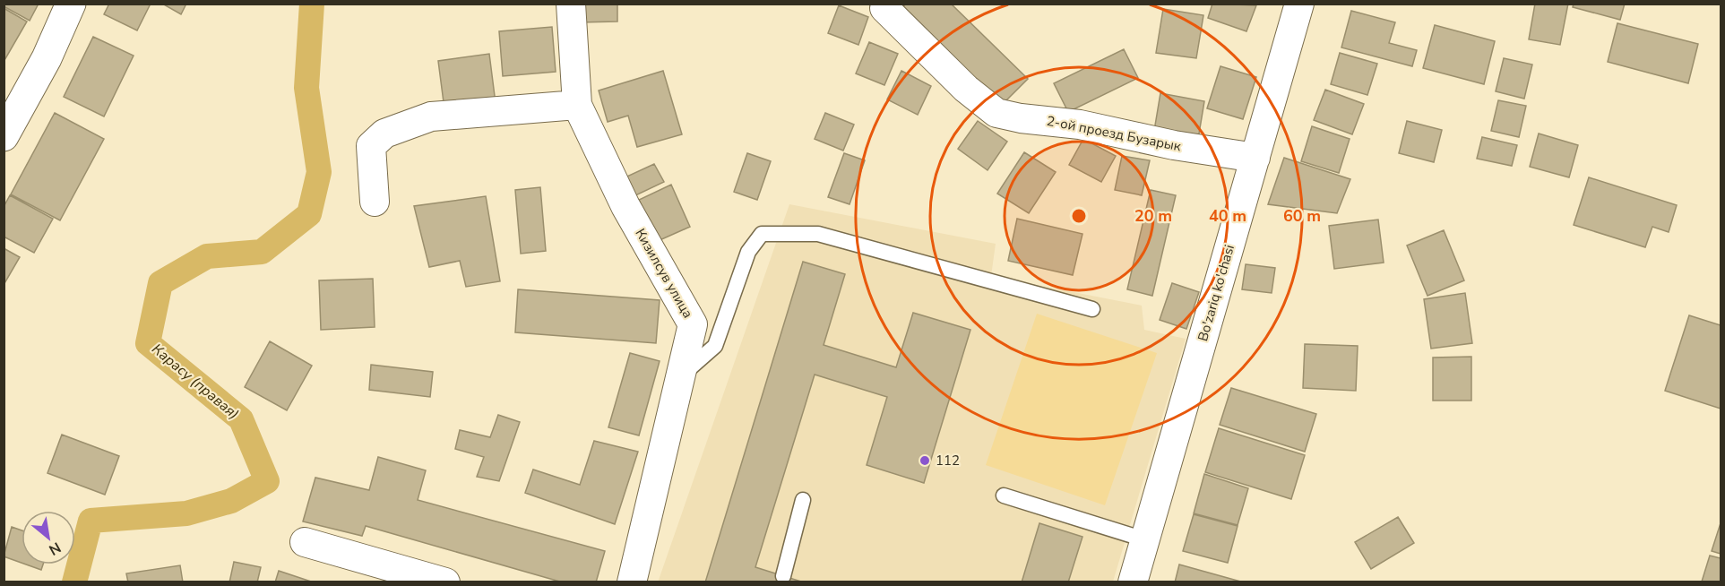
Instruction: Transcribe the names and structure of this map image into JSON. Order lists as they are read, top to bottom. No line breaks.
{"streets":{"street":["2-ой проезд Бузарык","Кизилсув улица","Bo'zariq ko'chasi"]},"crossings":[["2-ой проезд Бузарык","Bo'zariq ko'chasi"]],"water":["Карасу (правая)"],"places":["112"],"north":"bottom right","rings":["20 m","40 m","60 m"]}
